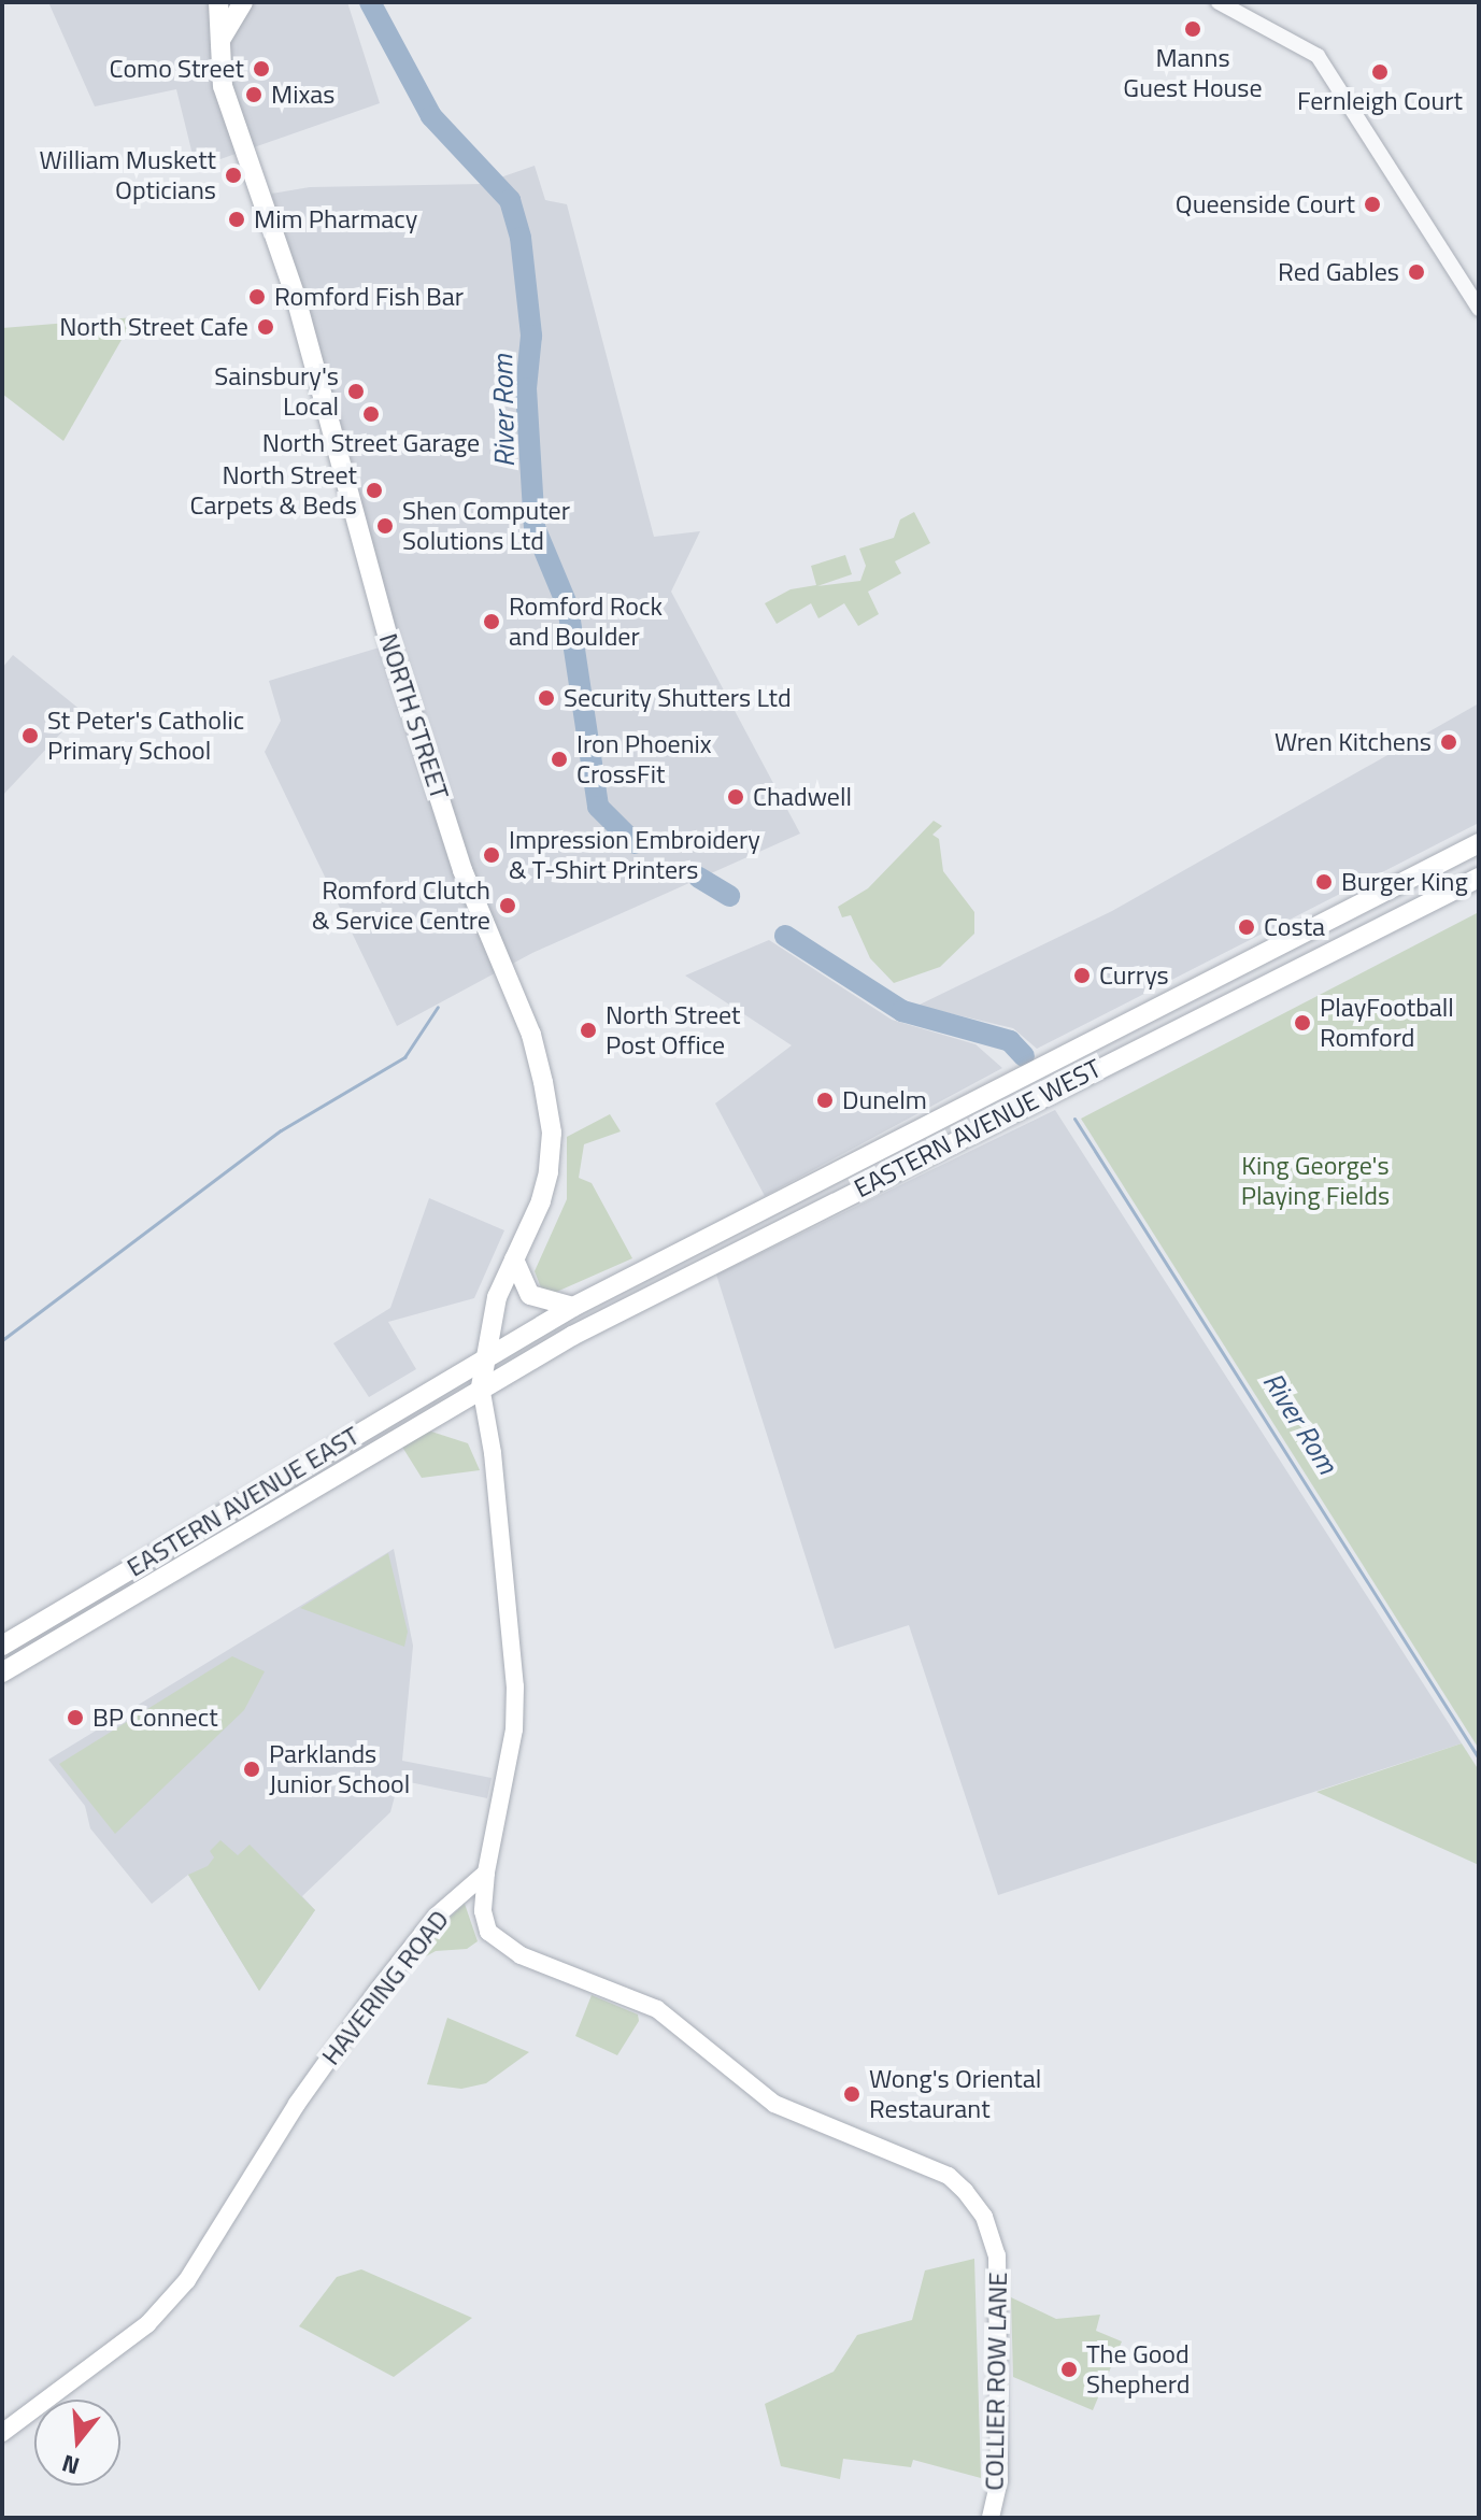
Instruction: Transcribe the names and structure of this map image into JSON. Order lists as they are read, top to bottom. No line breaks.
{"streets":{"main road":["NORTH STREET","EASTERN AVENUE WEST","EASTERN AVENUE EAST","HAVERING ROAD","COLLIER ROW LANE"]},"crossings":[["NORTH STREET","EASTERN AVENUE WEST"],["NORTH STREET","EASTERN AVENUE EAST"],["EASTERN AVENUE WEST","EASTERN AVENUE EAST"],["HAVERING ROAD","COLLIER ROW LANE"]],"water":["River Rom"],"parks":["King George's Playing Fields"],"places":["Manns Guest House","Como Street","Fernleigh Court","Mixas","William Muskett Opticians","Queenside Court","Mim Pharmacy","Red Gables","Romford Fish Bar","North Street Cafe","Sainsbury's Local","North Street Garage","North Street Carpets & Beds","Shen Computer Solutions Ltd","Romford Rock and Boulder","Security Shutters Ltd","St Peter's Catholic Primary School","Wren Kitchens","Iron Phoenix CrossFit","Chadwell","Impression Embroidery & T-Shirt Printers","Burger King","Romford Clutch & Service Centre","Costa","Currys","PlayFootball Romford","North Street Post Office","Dunelm","BP Connect","Parklands Junior School","Wong's Oriental Restaurant","The Good Shepherd"],"north":"bottom"}
